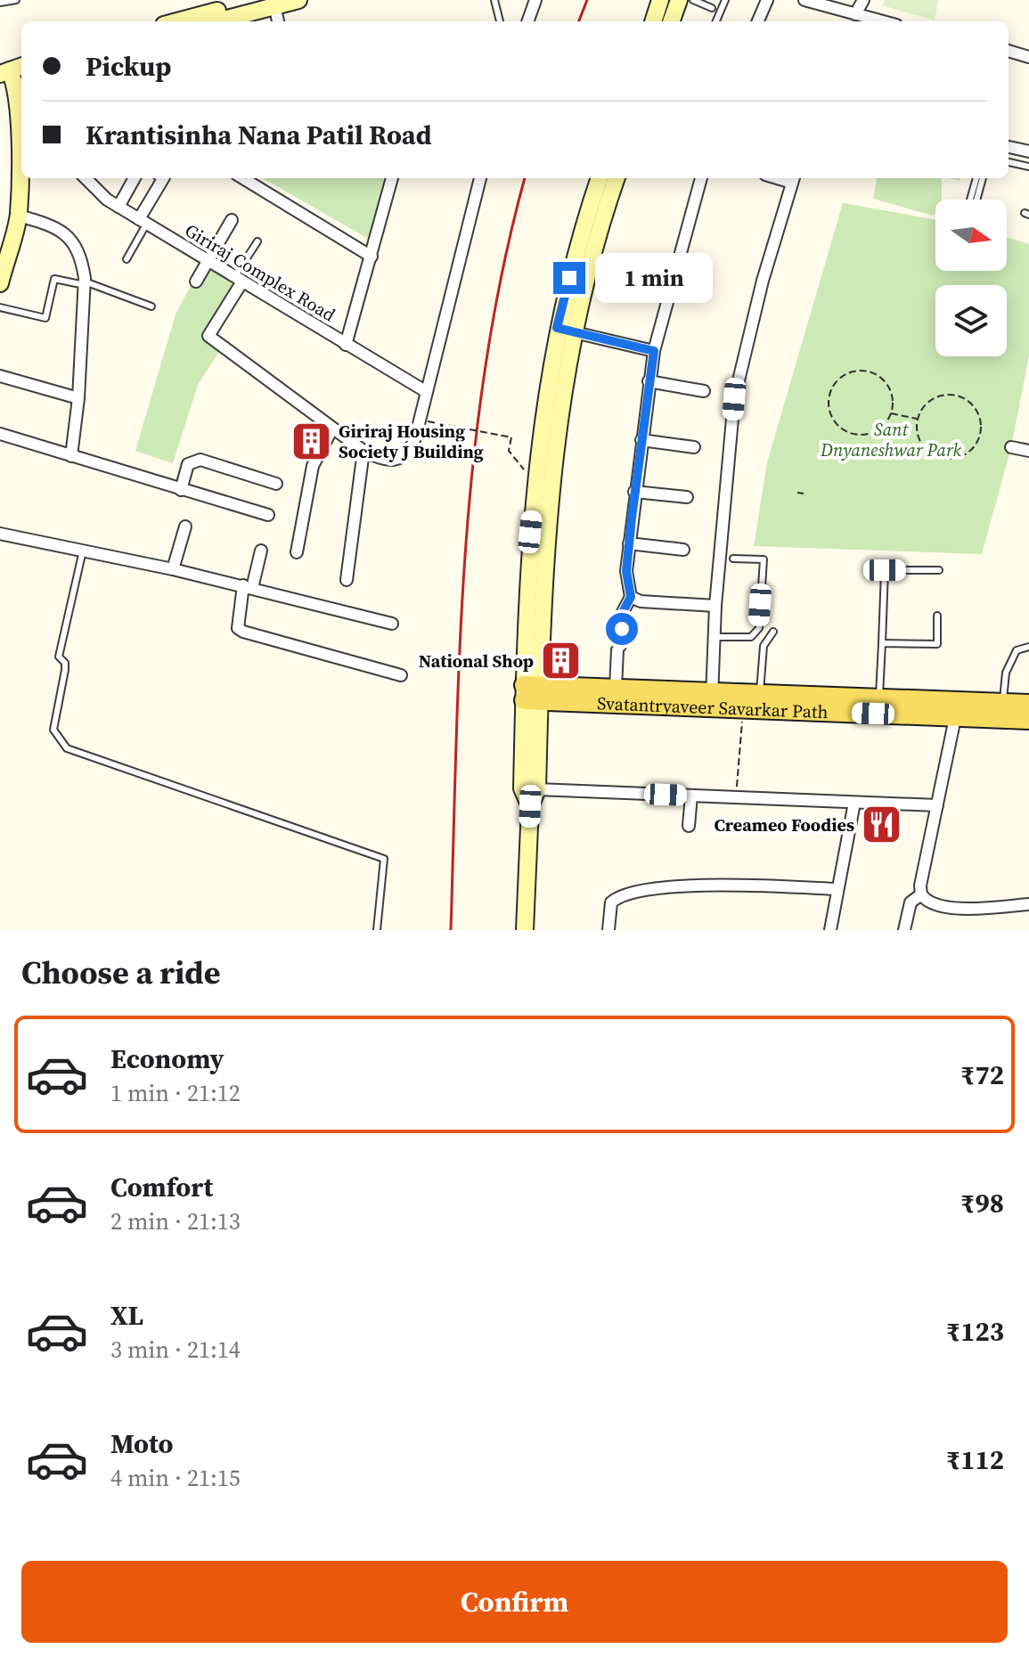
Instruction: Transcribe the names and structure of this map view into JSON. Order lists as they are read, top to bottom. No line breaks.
{"streets":{"main road":["Svatantryaveer Savarkar Path"],"street":["Giriraj Complex Road"]},"parks":["Sant Dnyaneshwar Park"],"places":{"building":["Giriraj Housing Society J Building","National Shop"],"restaurant":["Creameo Foodies"]},"north":"right","page":{"banner":["Pickup","Krantisinha Nana Patil Road"],"bubble":"1 min","heading":"Choose a ride","list":[{"name":"Economy","note":"1 min · 21:12","value":"₹72"},{"name":"Comfort","note":"2 min · 21:13","value":"₹98"},{"name":"XL","note":"3 min · 21:14","value":"₹123"},{"name":"Moto","note":"4 min · 21:15","value":"₹112"}],"buttons":"Confirm"}}
